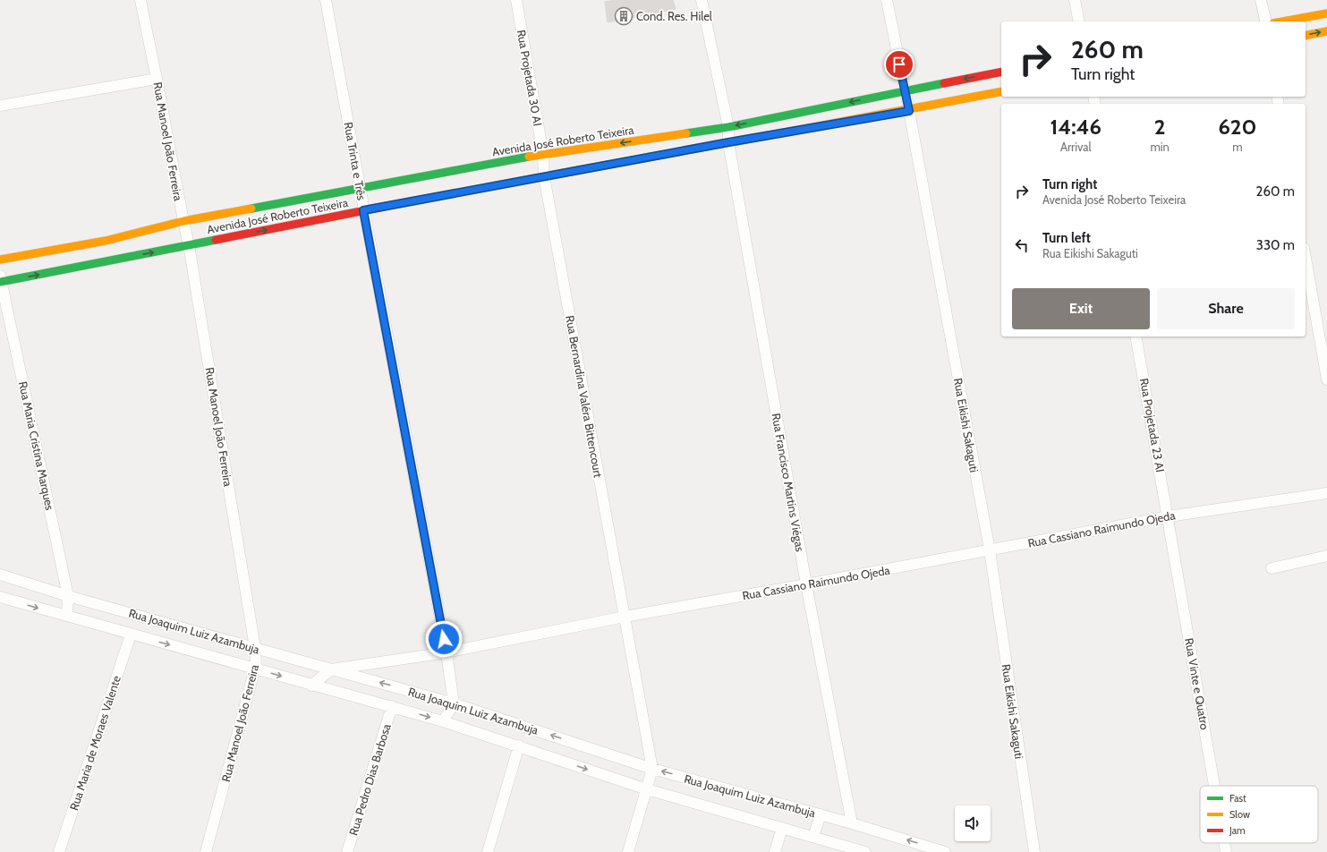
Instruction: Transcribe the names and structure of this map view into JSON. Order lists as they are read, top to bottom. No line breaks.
{"streets":{"street":["Rua Projetada 30 AI","Avenida José Roberto Teixeira","Rua Manoel João Ferreira","Rua Trinta e Três","Rua Bernardina Valéra Bittencourt","Rua Eikishi Sakaguti","Rua Projetada 23 AI","Rua Maria Cristina Marques","Rua Francisco Martins Viégas","Rua Cassiano Raimundo Ojeda","Rua Joaquim Luiz Azambuja","Rua Vinte e Quatro","Rua Maria de Moraes Valente","Rua Pedro Dias Barbosa"]},"crossings":[["Rua Projetada 30 AI","Avenida José Roberto Teixeira"],["Rua Projetada 30 AI","Rua Bernardina Valéra Bittencourt"],["Avenida José Roberto Teixeira","Rua Manoel João Ferreira"],["Avenida José Roberto Teixeira","Rua Trinta e Três"],["Avenida José Roberto Teixeira","Rua Bernardina Valéra Bittencourt"],["Avenida José Roberto Teixeira","Rua Eikishi Sakaguti"],["Avenida José Roberto Teixeira","Rua Maria Cristina Marques"],["Avenida José Roberto Teixeira","Rua Francisco Martins Viégas"],["Rua Manoel João Ferreira","Rua Joaquim Luiz Azambuja"],["Rua Trinta e Três","Rua Cassiano Raimundo Ojeda"],["Rua Trinta e Três","Rua Joaquim Luiz Azambuja"],["Rua Bernardina Valéra Bittencourt","Rua Cassiano Raimundo Ojeda"],["Rua Bernardina Valéra Bittencourt","Rua Joaquim Luiz Azambuja"],["Rua Eikishi Sakaguti","Rua Cassiano Raimundo Ojeda"],["Rua Projetada 23 AI","Rua Cassiano Raimundo Ojeda"],["Rua Projetada 23 AI","Rua Vinte e Quatro"],["Rua Maria Cristina Marques","Rua Joaquim Luiz Azambuja"],["Rua Francisco Martins Viégas","Rua Cassiano Raimundo Ojeda"],["Rua Francisco Martins Viégas","Rua Joaquim Luiz Azambuja"],["Rua Cassiano Raimundo Ojeda","Rua Joaquim Luiz Azambuja"],["Rua Cassiano Raimundo Ojeda","Rua Vinte e Quatro"],["Rua Joaquim Luiz Azambuja","Rua Maria de Moraes Valente"],["Rua Joaquim Luiz Azambuja","Rua Pedro Dias Barbosa"]],"places":{"building":["Cond. Res. Hilel"]},"legend":["Fast","Slow","Jam"],"page":{"turn":["260 m","Turn right"],"eta":["14:46","Arrival","2","min","620","m"],"list":[{"name":"Turn right","note":"Avenida José Roberto Teixeira","value":"260 m"},{"name":"Turn left","note":"Rua Eikishi Sakaguti","value":"330 m"}],"buttons":["Exit","Share"]}}
